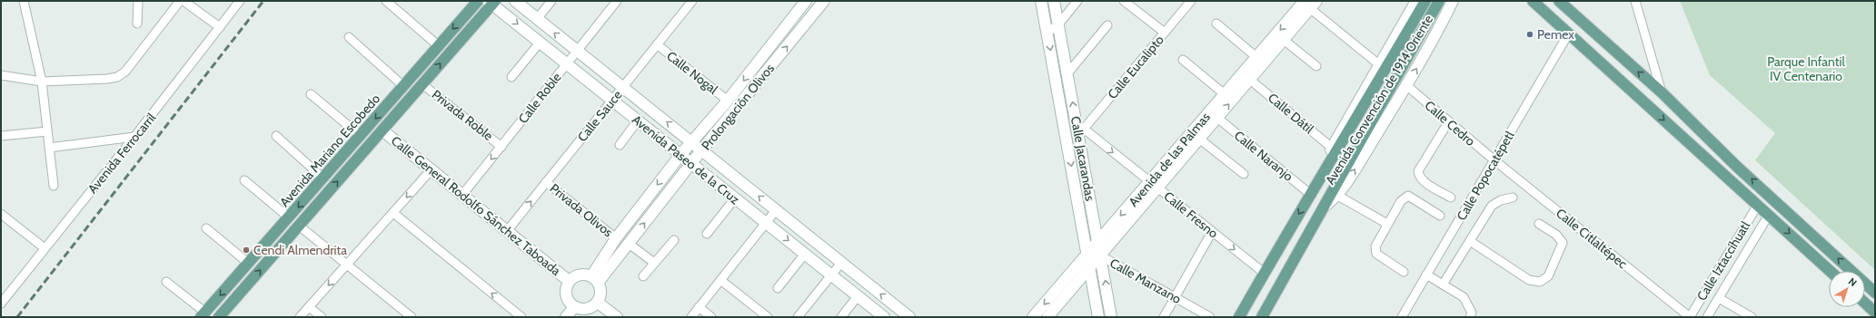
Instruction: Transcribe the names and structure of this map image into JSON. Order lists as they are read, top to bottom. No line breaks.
{"streets":{"main road":["Avenida Convención de 1914 Oriente","Avenida Mariano Escobedo"],"street":["Calle Eucalipto","Calle Nogal","Calle Roble","Prolongación Olivos","Calle Dátil","Privada Roble","Calle Sauce","Calle Cedro","Avenida Ferrocarril","Calle Naranjo","Calle Jacarandas","Avenida Paseo de la Cruz","Avenida de las Palmas","Calle Popocatépetl","Calle General Rodolfo Sánchez Taboada","Privada Olivos","Calle Fresno","Calle Citlaltépec","Calle Iztaccíhuatl","Calle Manzano"]},"crossings":[["Calle Eucalipto","Calle Jacarandas"],["Calle Eucalipto","Calle Fresno"],["Calle Nogal","Prolongación Olivos"],["Calle Nogal","Calle Sauce"],["Calle Roble","Privada Roble"],["Calle Roble","Avenida Paseo de la Cruz"],["Calle Roble","Calle General Rodolfo Sánchez Taboada"],["Avenida Convención de 1914 Oriente","Calle Dátil"],["Avenida Convención de 1914 Oriente","Calle Cedro"],["Avenida Convención de 1914 Oriente","Calle Naranjo"],["Avenida Convención de 1914 Oriente","Calle Fresno"],["Prolongación Olivos","Avenida Paseo de la Cruz"],["Prolongación Olivos","Calle General Rodolfo Sánchez Taboada"],["Prolongación Olivos","Privada Olivos"],["Calle Dátil","Avenida de las Palmas"],["Privada Roble","Avenida Mariano Escobedo"],["Calle Sauce","Avenida Paseo de la Cruz"],["Calle Sauce","Calle General Rodolfo Sánchez Taboada"],["Calle Sauce","Privada Olivos"],["Calle Cedro","Calle Popocatépetl"],["Calle Cedro","Calle Citlaltépec"],["Avenida Mariano Escobedo","Avenida Paseo de la Cruz"],["Avenida Mariano Escobedo","Calle General Rodolfo Sánchez Taboada"],["Calle Naranjo","Avenida de las Palmas"],["Calle Jacarandas","Avenida de las Palmas"],["Calle Jacarandas","Calle Fresno"],["Calle Jacarandas","Calle Manzano"],["Avenida de las Palmas","Calle Fresno"],["Avenida de las Palmas","Calle Manzano"],["Calle Popocatépetl","Calle Citlaltépec"],["Calle Citlaltépec","Calle Iztaccíhuatl"]],"one_way":["Calle Fresno"],"parks":["Parque Infantil IV Centenario"],"places":["Pemex","Cendi Almendrita"],"north":"top right"}
